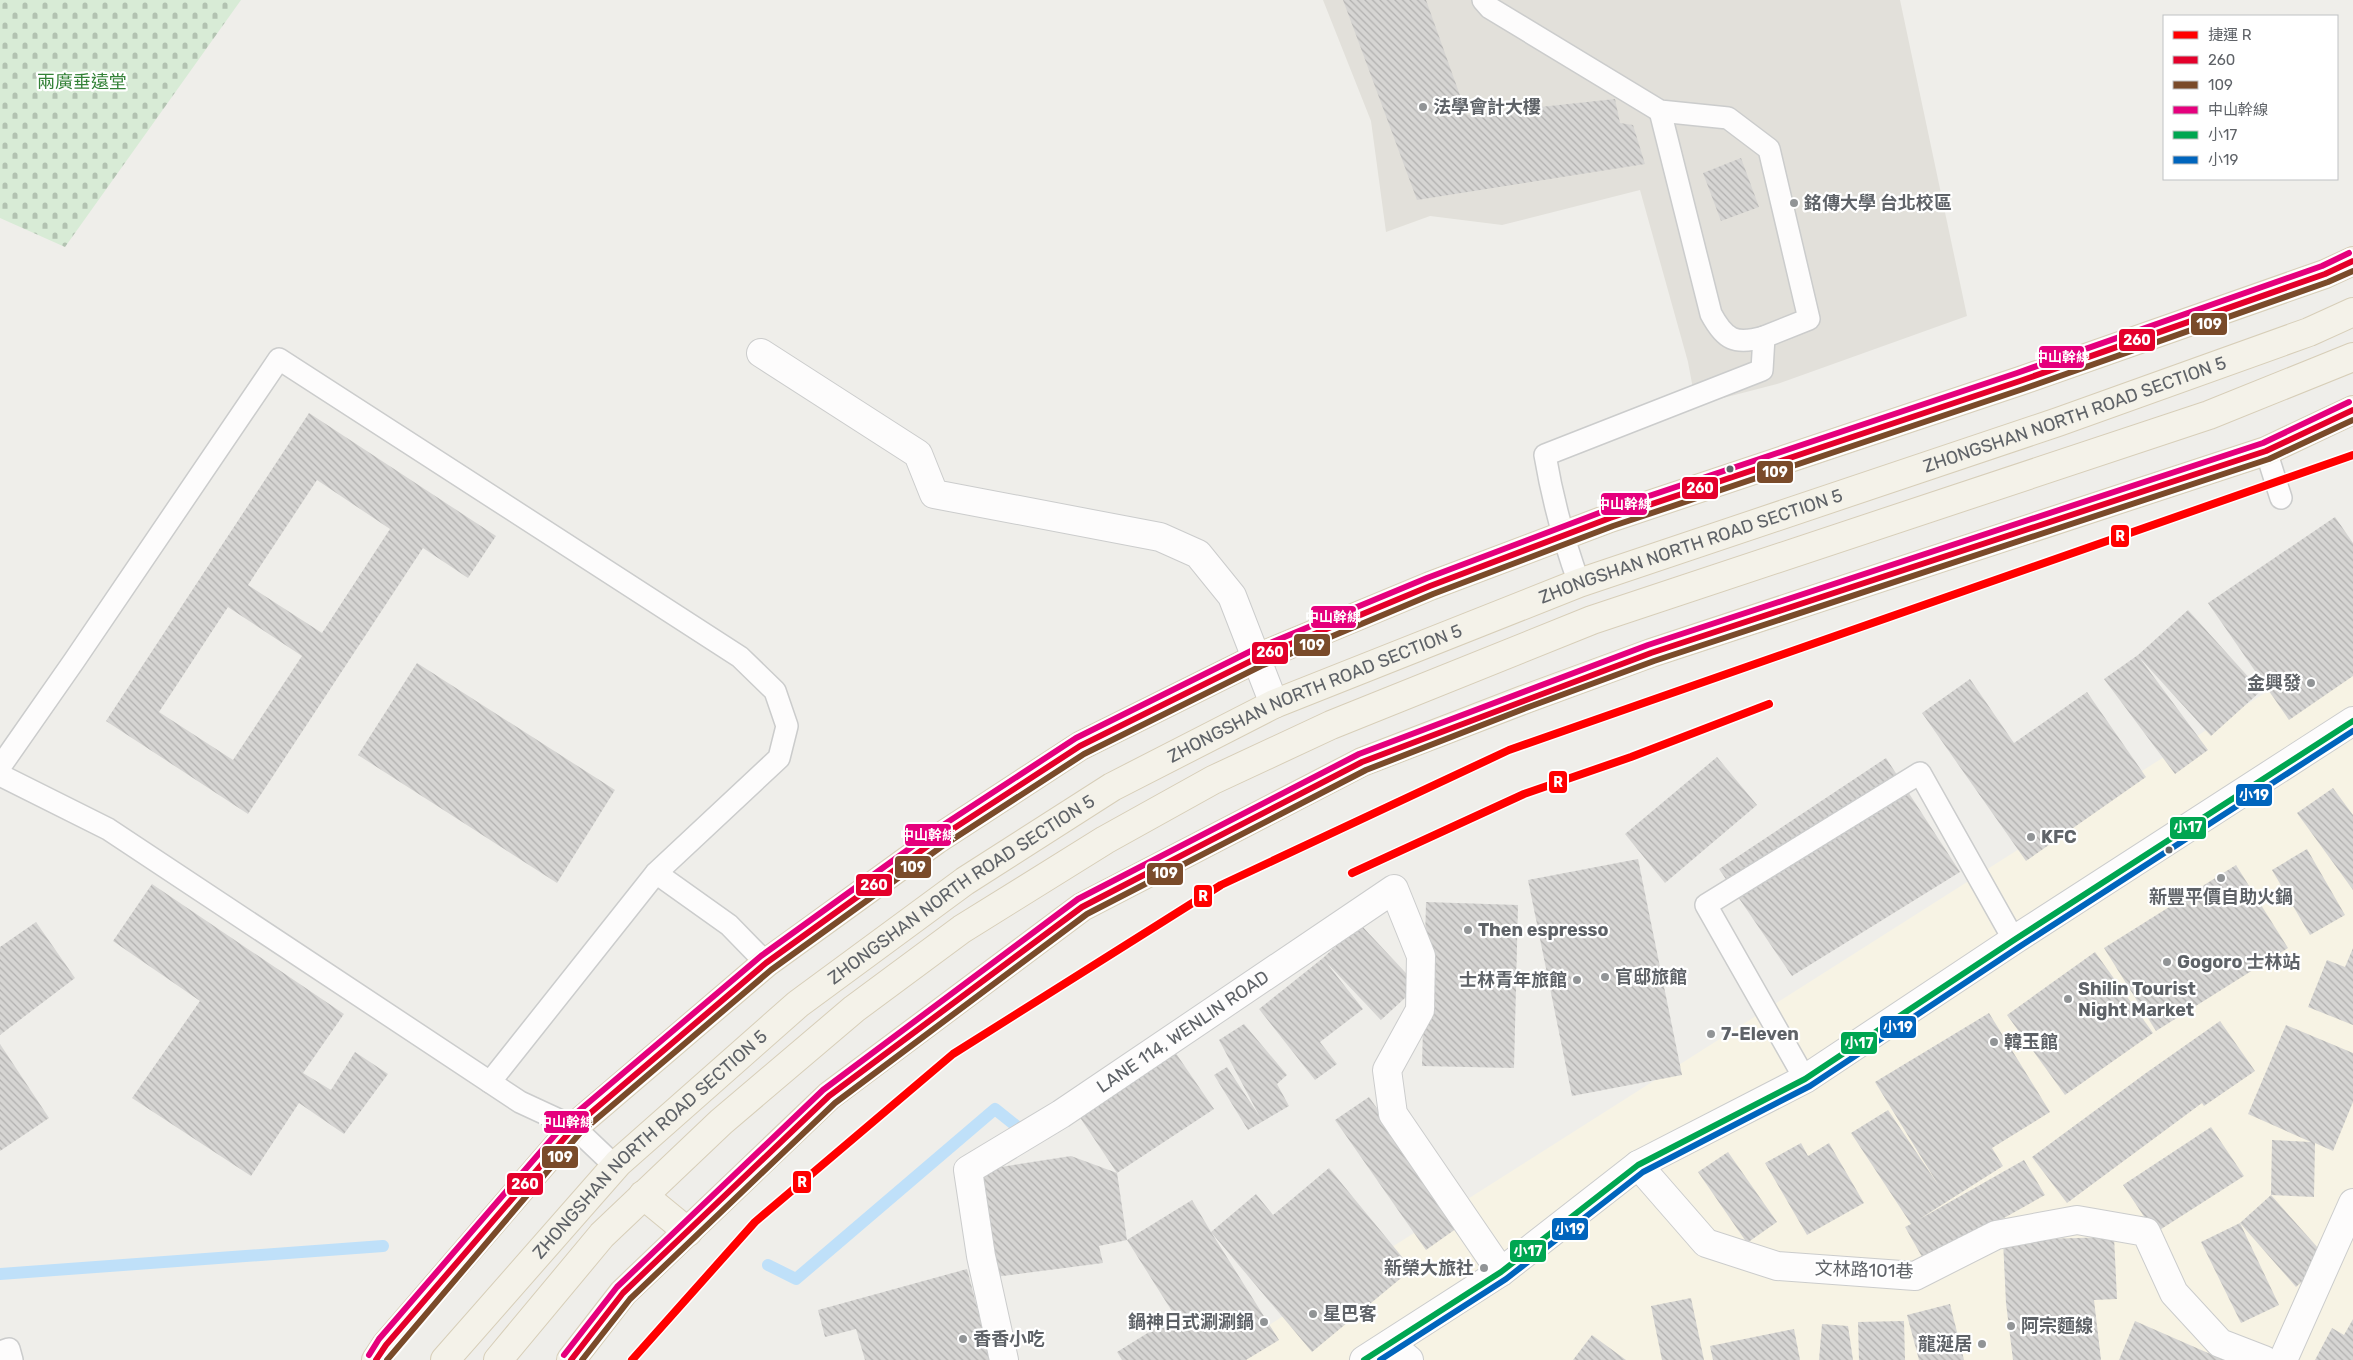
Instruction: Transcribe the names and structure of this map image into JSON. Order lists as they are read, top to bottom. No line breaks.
{"streets":{"main road":["ZHONGSHAN NORTH ROAD SECTION 5"],"street":["LANE 114, WENLIN ROAD","文林路101巷"]},"parks":["兩廣垂遠堂"],"places":["法學會計大樓","銘傳大學 台北校區","金興發","KFC","新豐平價自助火鍋","Then espresso","Gogoro 士林站","官邸旅館","士林青年旅館","Shilin Tourist Night Market","7-Eleven","韓玉館","新榮大旅社","星巴客","鍋神日式涮涮鍋","阿宗麵線","香香小吃","龍涎居"],"lines":["transit line 中山幹線","transit line 260","transit line 109","metro line R","transit line 小17","transit line 小19"],"legend":["捷運 R","260","109","中山幹線","小17","小19"]}
